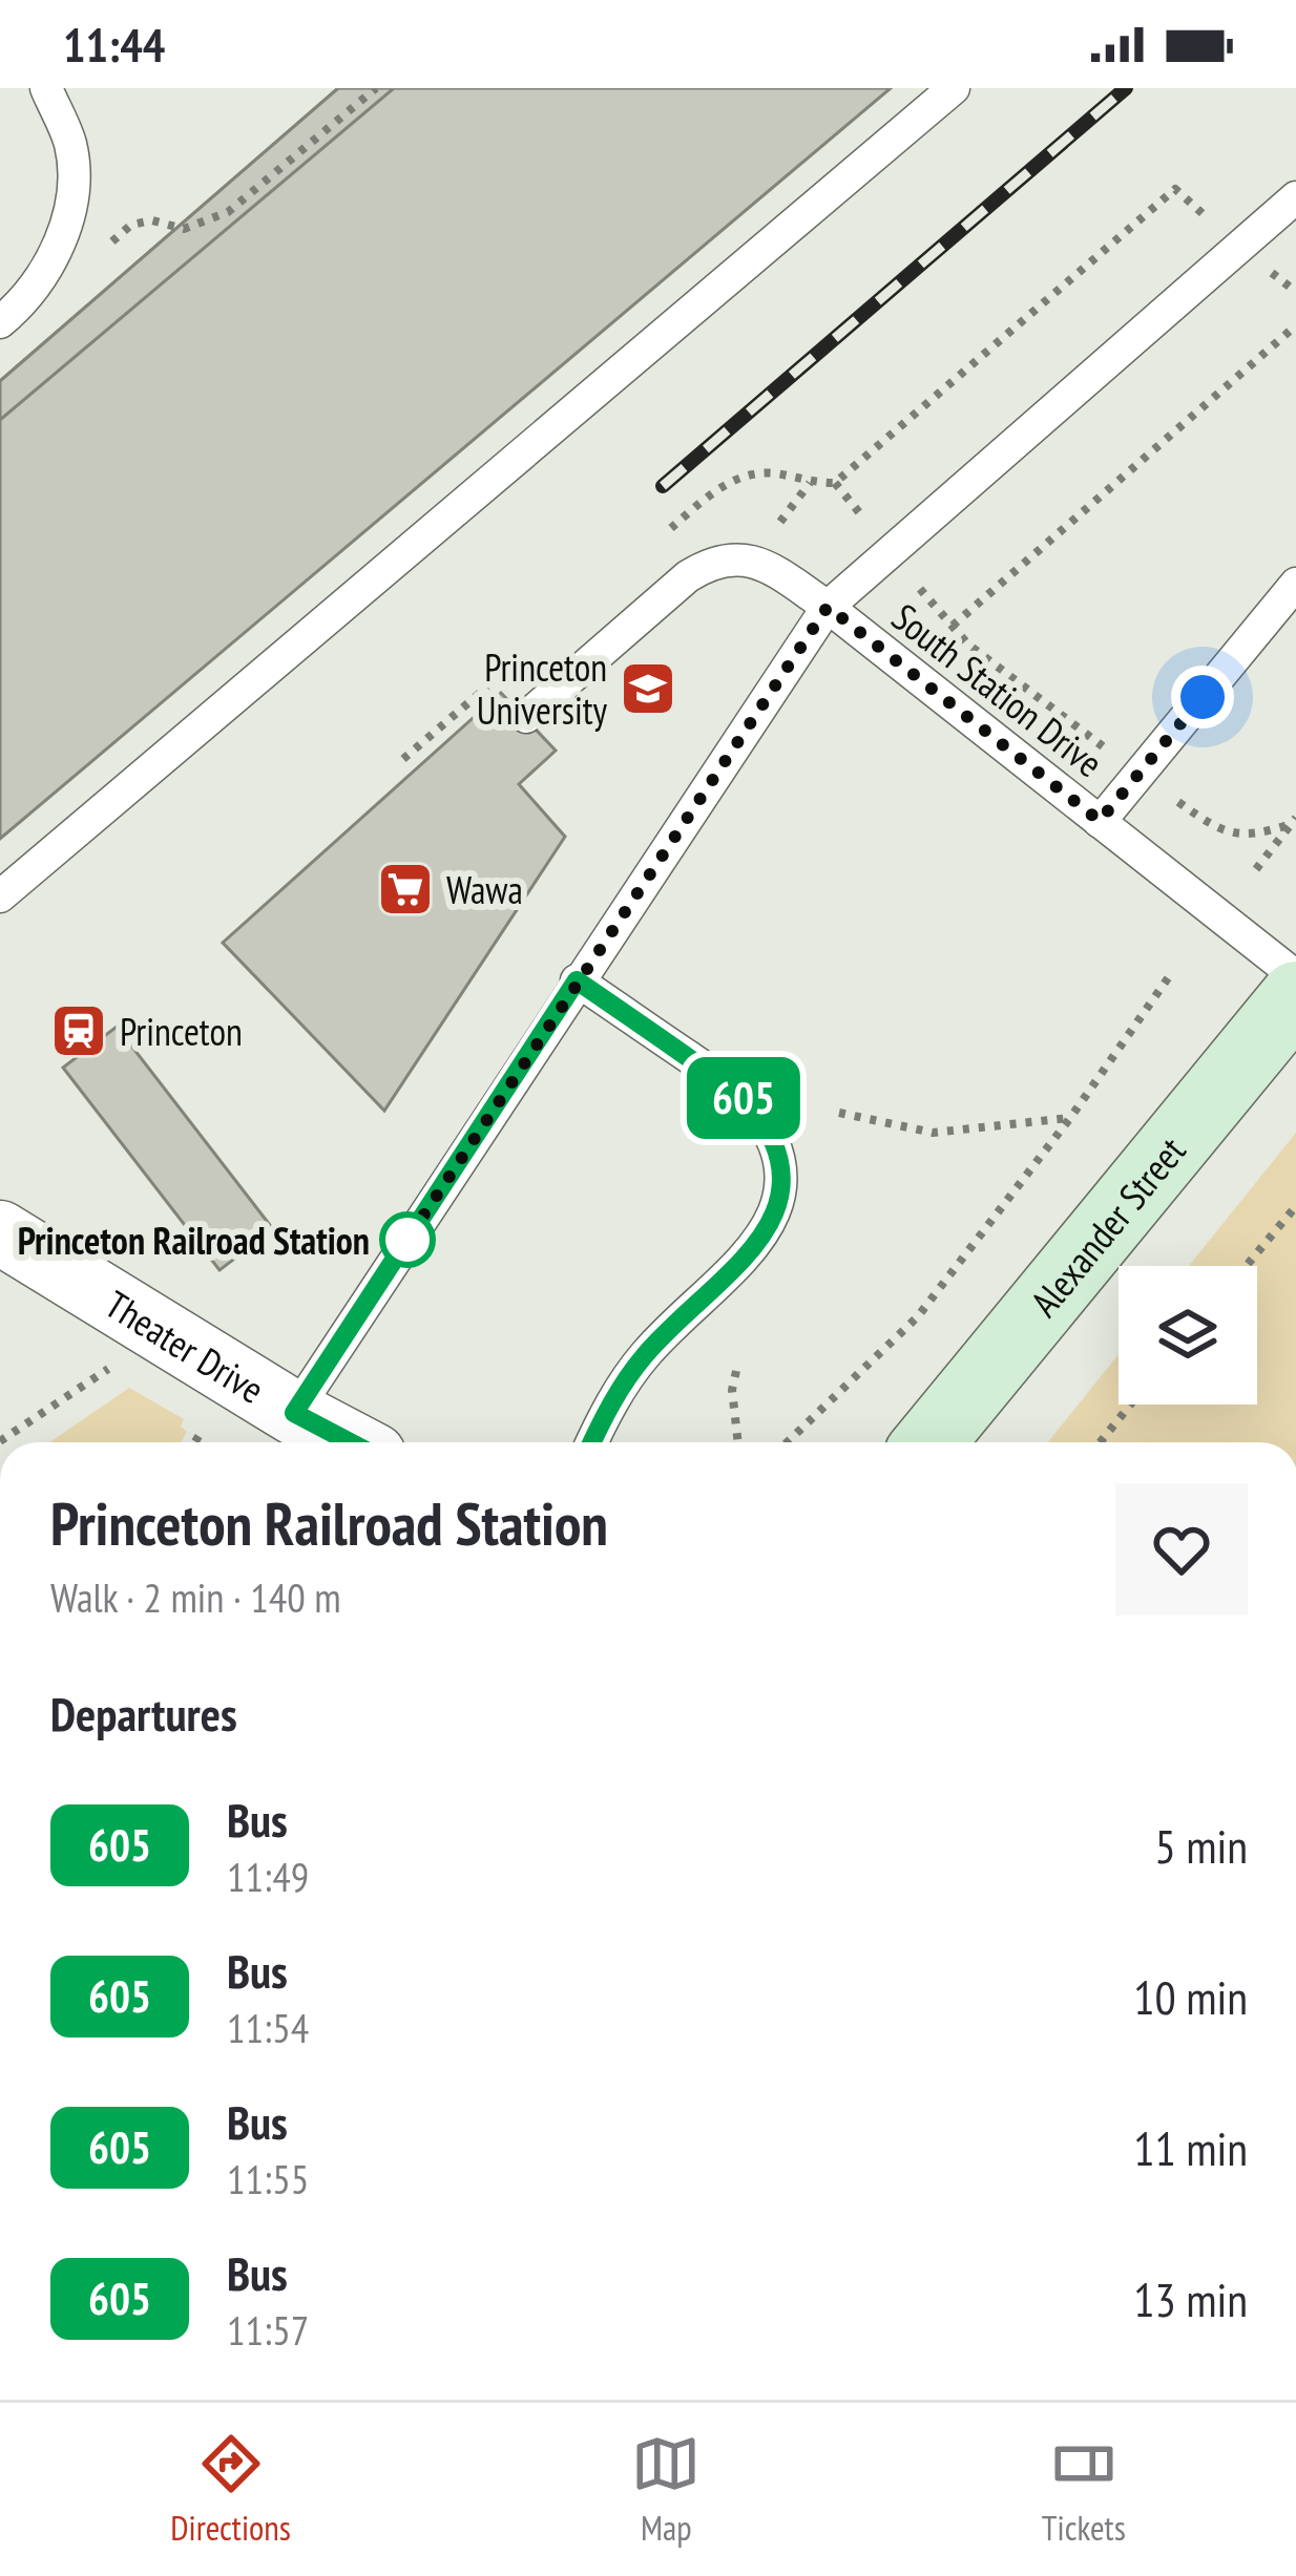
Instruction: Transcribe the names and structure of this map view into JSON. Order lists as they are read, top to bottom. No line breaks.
{"streets":{"main road":["Alexander Street"],"street":["Theater Drive"],"lane":["South Station Drive"]},"places":{"school or university":["Princeton University"],"supermarket":["Wawa"],"station":["Princeton"],"other":["Princeton Railroad Station"]},"lines":["bus line 605"],"page":{"status":"11:44","on_map":"605","heading":[["Princeton Railroad Station","Walk · 2 min · 140 m"],"Departures"],"list":[{"mark":"605","name":"Bus","note":"11:49","value":"5 min"},{"mark":"605","name":"Bus","note":"11:54","value":"10 min"},{"mark":"605","name":"Bus","note":"11:55","value":"11 min"},{"mark":"605","name":"Bus","note":"11:57","value":"13 min"}],"tabs":["Directions","Map","Tickets"]}}
